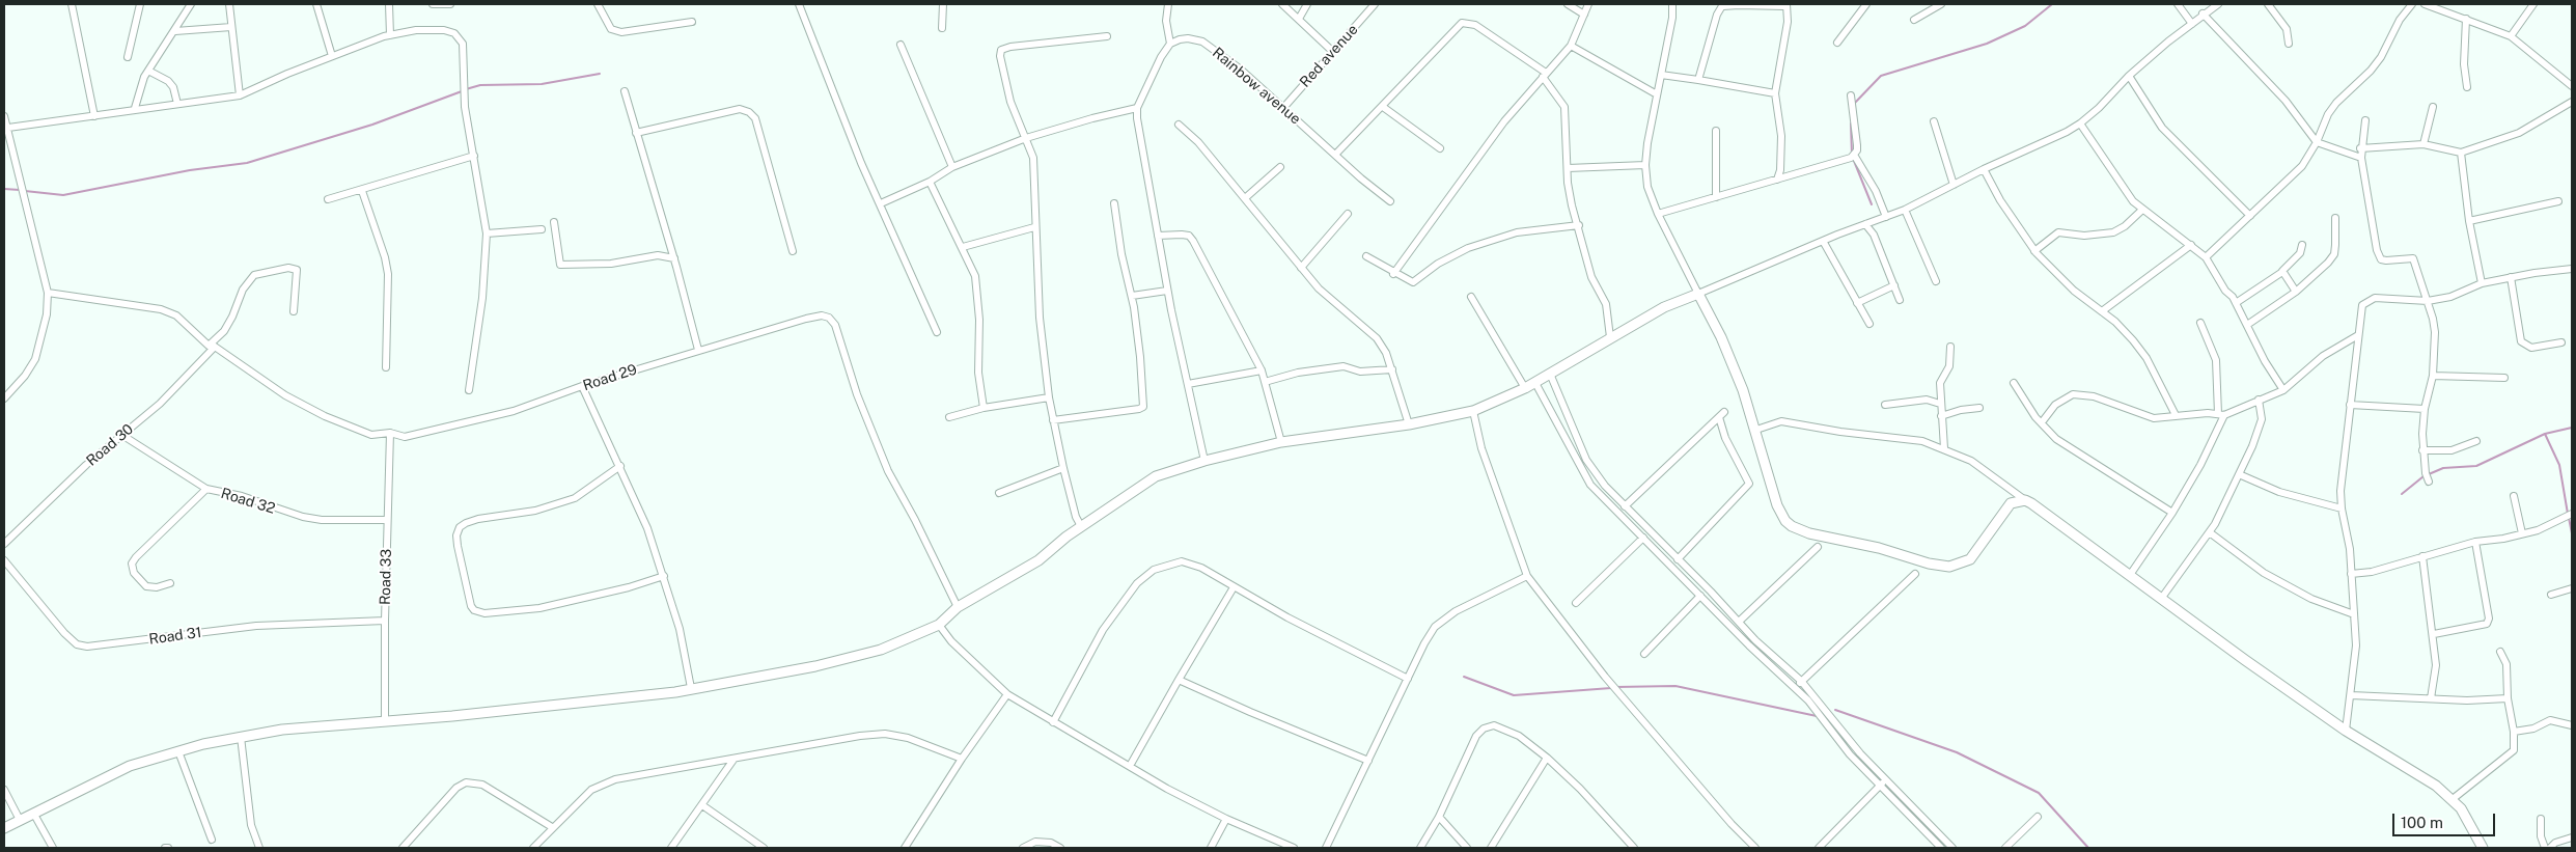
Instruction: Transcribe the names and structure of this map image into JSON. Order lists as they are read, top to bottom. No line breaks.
{"streets":{"street":["Red avenue","Rainbow avenue","Road 29","Road 30","Road 32","Road 33","Road 31"]},"crossings":[["Red avenue","Rainbow avenue"],["Road 29","Road 30"],["Road 29","Road 33"],["Road 30","Road 32"],["Road 32","Road 33"],["Road 33","Road 31"]],"scale_bar":"100 m"}
